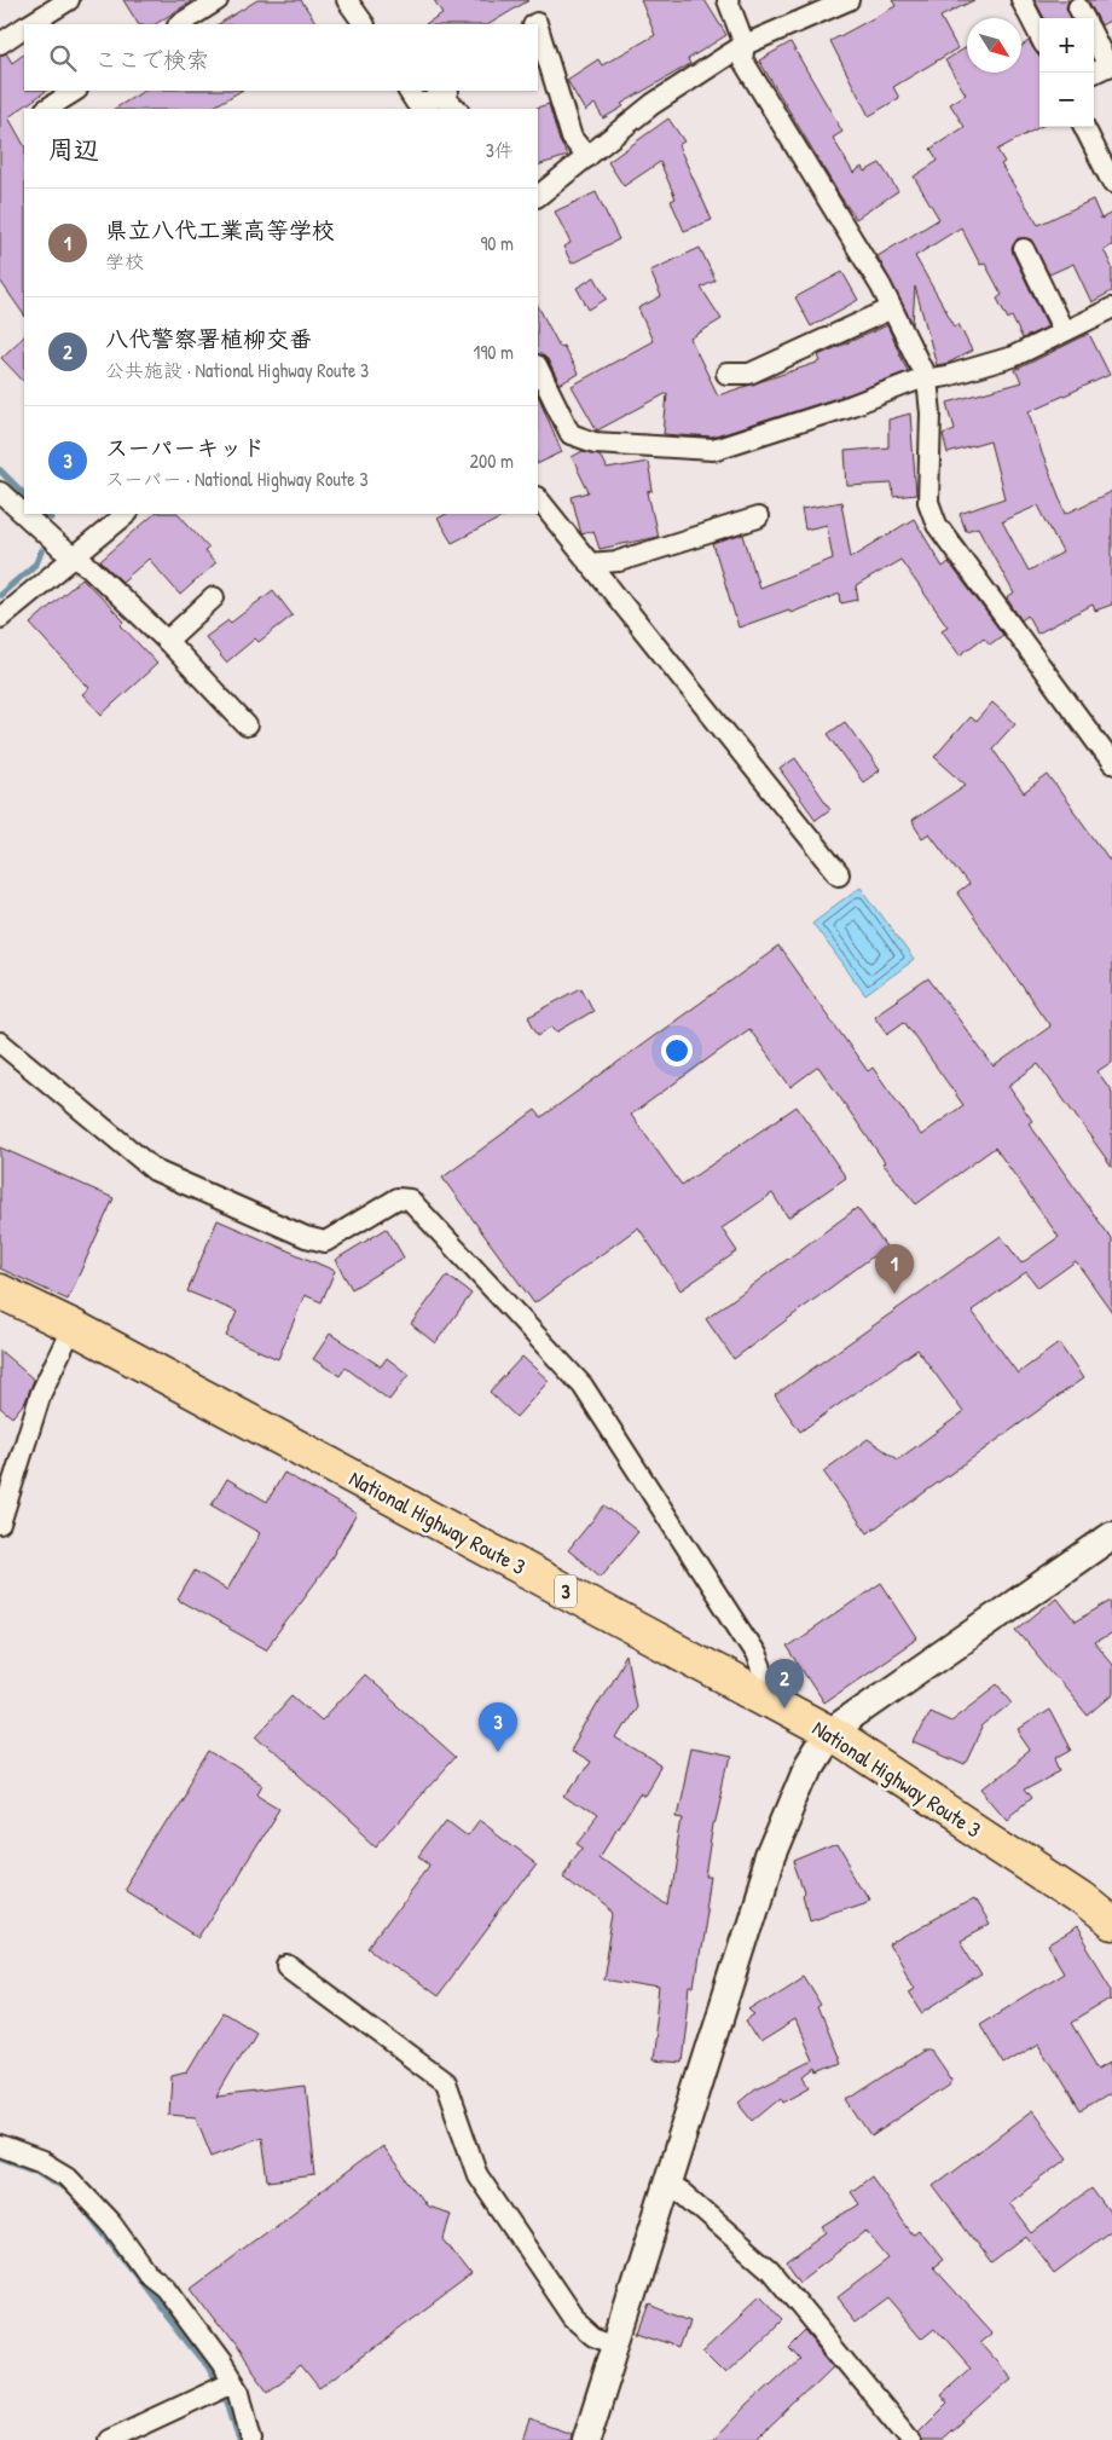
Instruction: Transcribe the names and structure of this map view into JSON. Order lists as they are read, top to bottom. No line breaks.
{"streets":{"highway":["National Highway Route 3","3"]},"north":"bottom right","page":{"map_buttons":["+","−"],"search":"ここで検索","heading":["周辺","3件"],"list":[{"mark":"1","name":"県立八代工業高等学校","note":"学校","value":"90 m"},{"mark":"2","name":"八代警察署植柳交番","note":"公共施設 · National Highway Route 3","value":"190 m"},{"mark":"3","name":"スーパーキッド","note":"スーパー · National Highway Route 3","value":"200 m"}],"pins":["1","2","3"]}}
